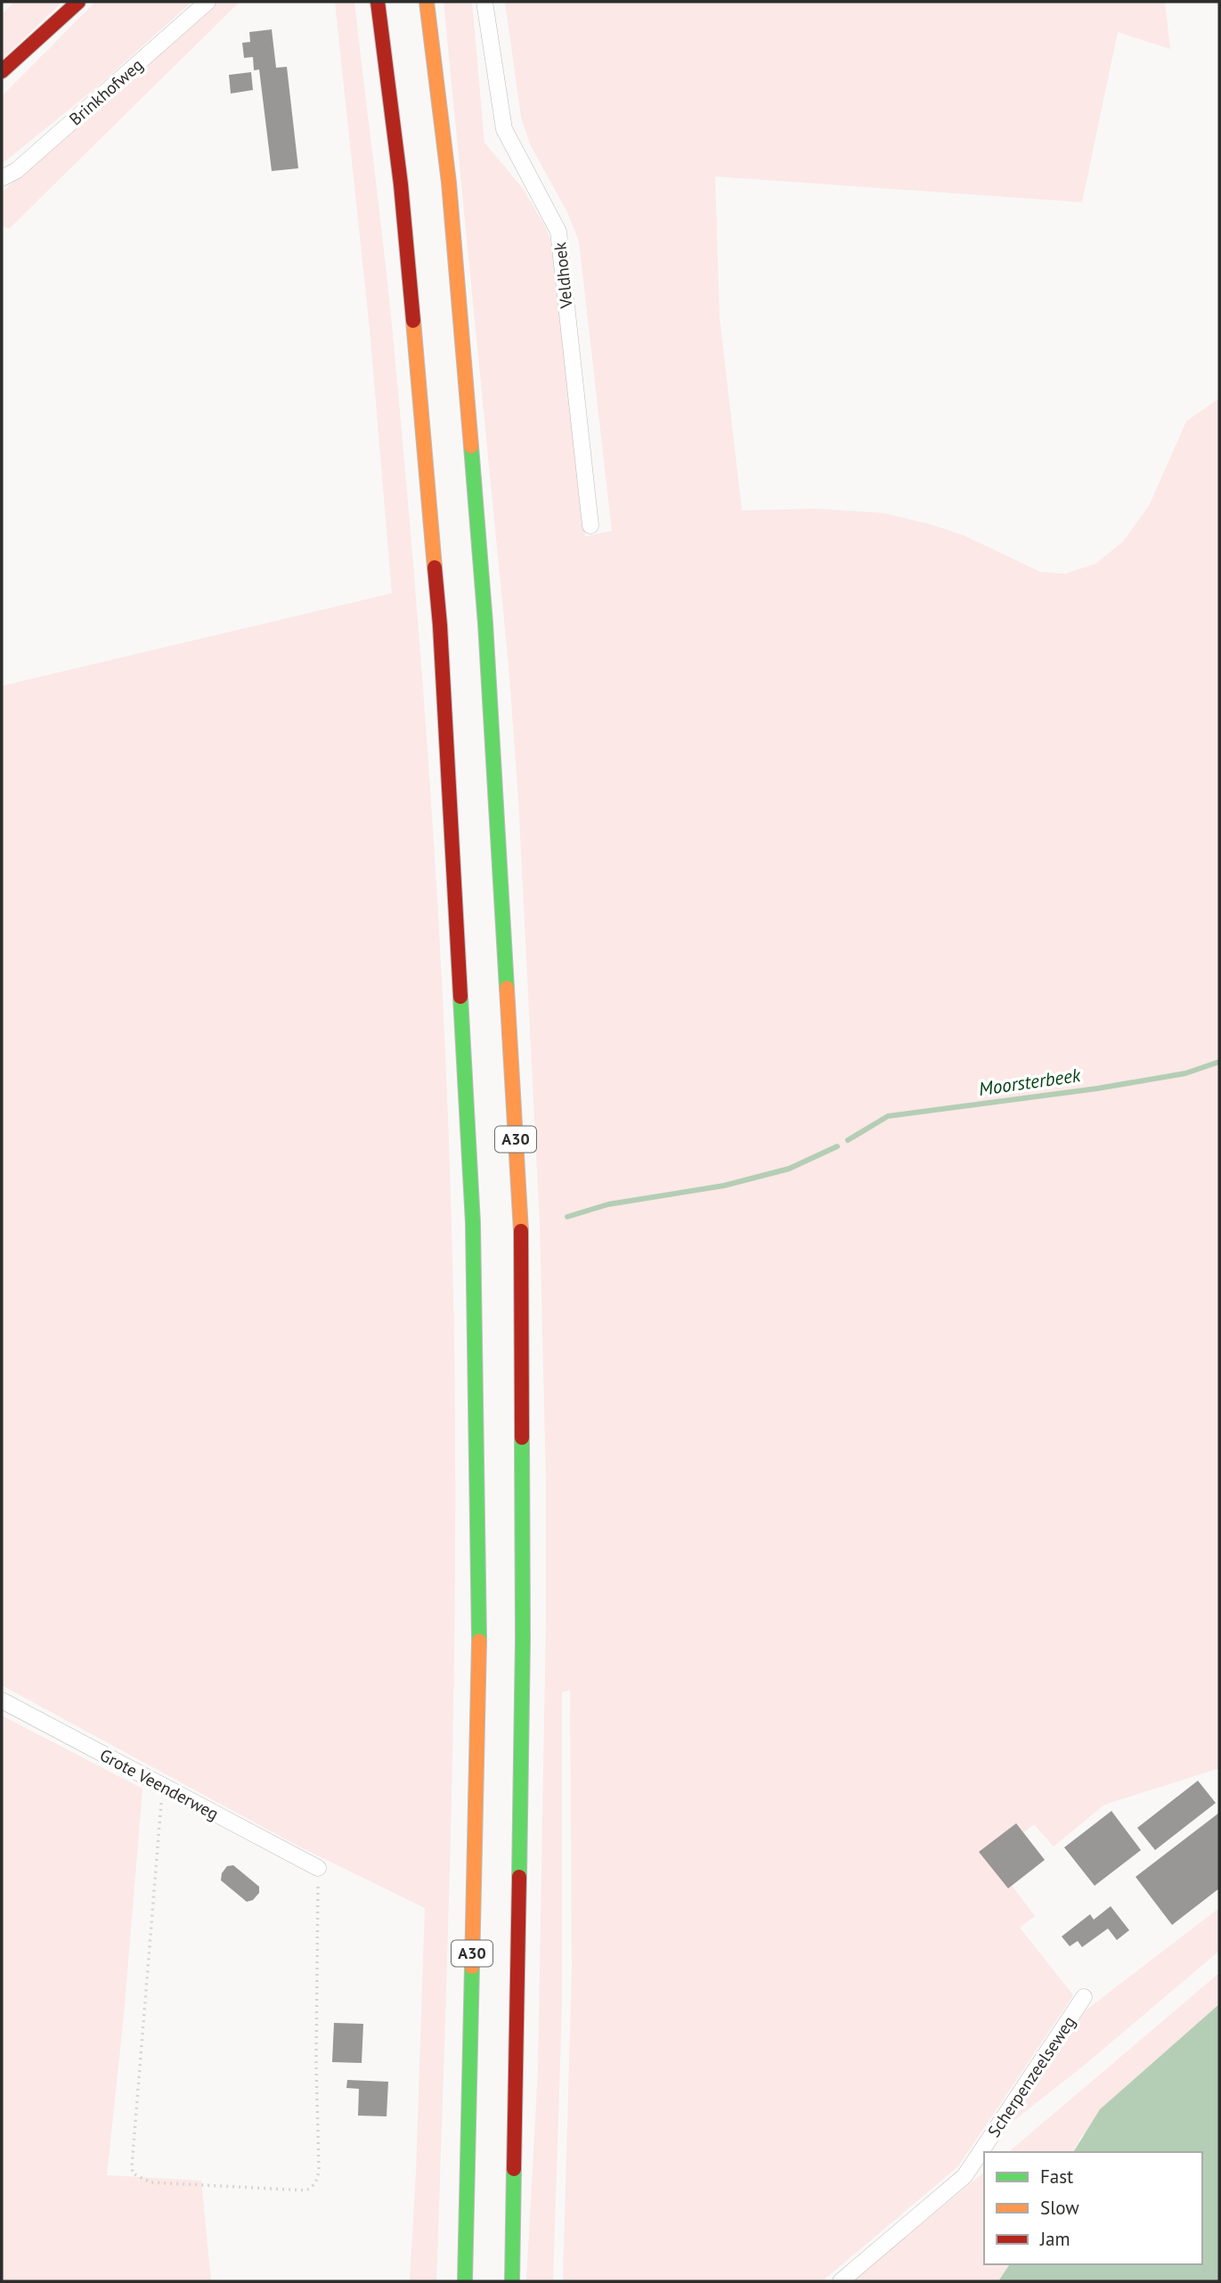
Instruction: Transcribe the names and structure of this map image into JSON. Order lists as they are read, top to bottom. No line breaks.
{"streets":{"main road":["A30"],"street":["Brinkhofweg","Veldhoek","Grote Veenderweg","Scherpenzeelseweg"]},"water":["Moorsterbeek"],"legend":["Fast","Slow","Jam"]}
